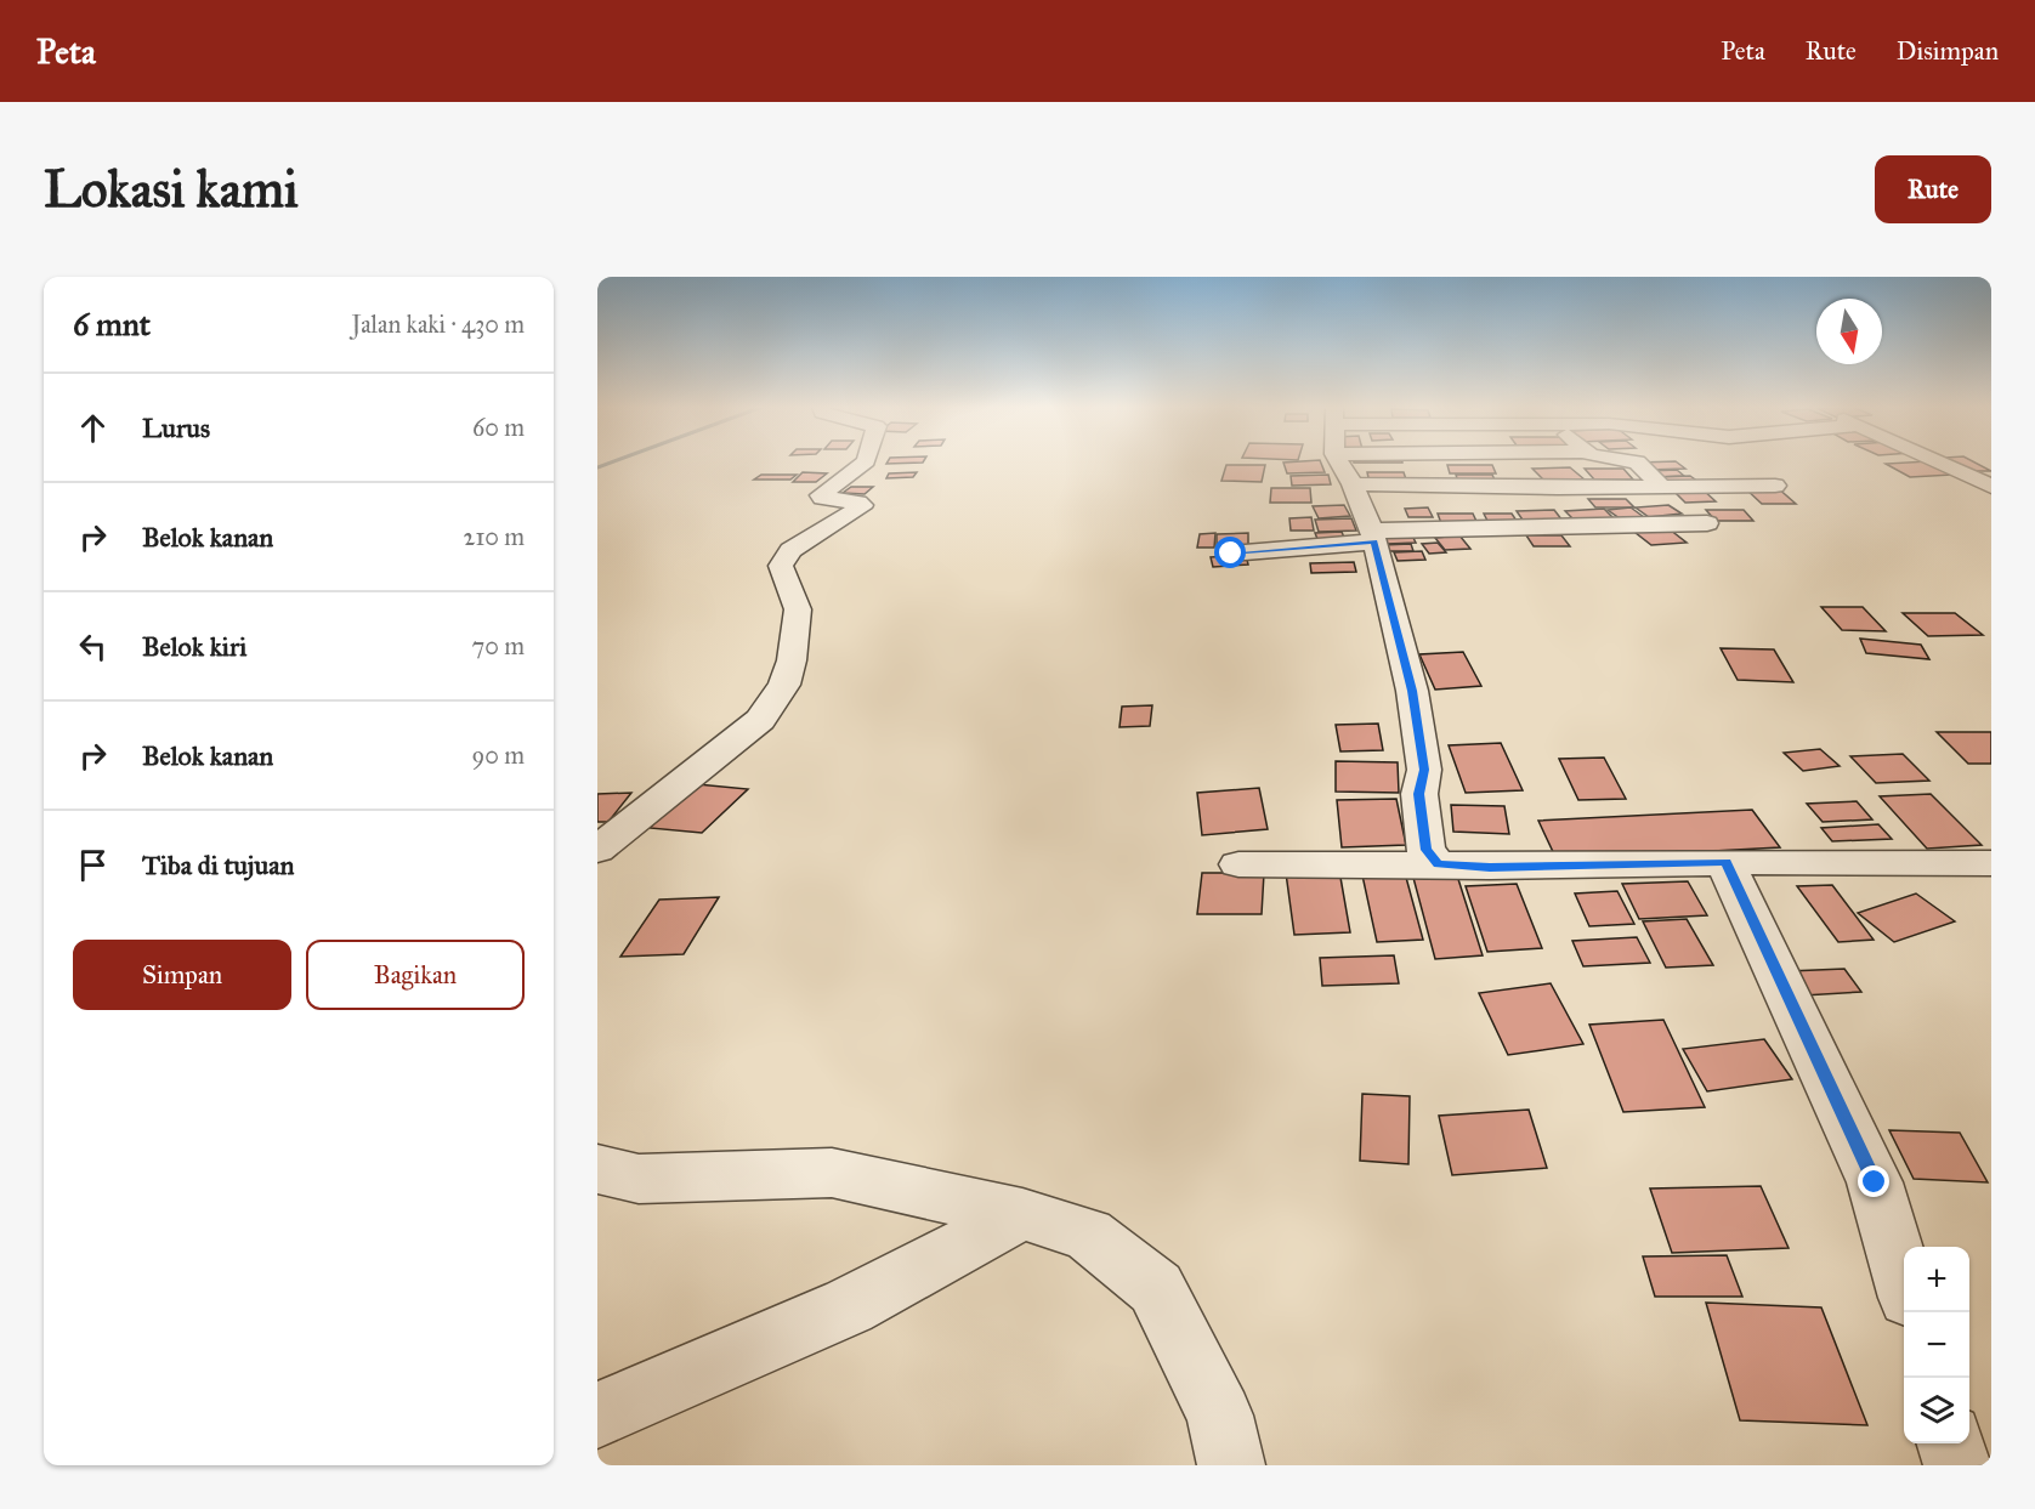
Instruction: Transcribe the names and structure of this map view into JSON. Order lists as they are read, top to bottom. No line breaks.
{"north":"bottom","page":{"header":"Peta","nav":["Peta","Rute","Disimpan"],"buttons":["Rute",["Simpan","Bagikan"]],"title":"Lokasi kami","heading":["6 mnt","Jalan kaki · 430 m"],"list":[["Lurus","60 m"],["Belok kanan","210 m"],["Belok kiri","70 m"],["Belok kanan","90 m"],"Tiba di tujuan"],"map_buttons":["+","−"]}}
